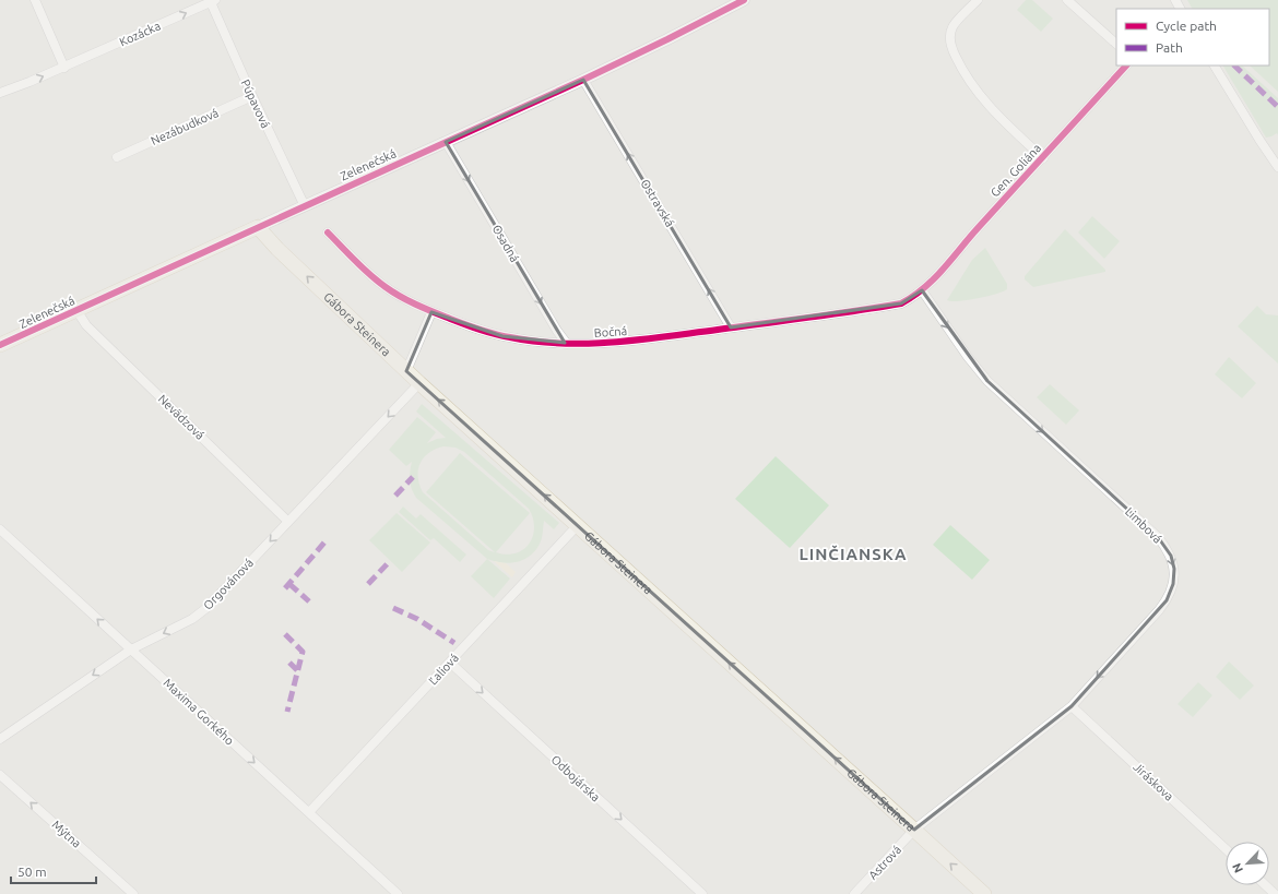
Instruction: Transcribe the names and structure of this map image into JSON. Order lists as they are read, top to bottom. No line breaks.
{"streets":{"main road":["Zelenečská","Gábora Steinera"],"street":["Kozácka","Púpavová","Nezábudková","Gen. Goliána","Ostravská","Osadná","Bočná","Nevädzová","Limbová","Orgovánová","Ľaliová","Maxima Gorkého","Odbojárska","Jiráskova","Mýtna","Astrová"]},"crossings":[["Kozácka","Púpavová"],["Púpavová","Nezábudková"],["Púpavová","Zelenečská"],["Zelenečská","Ostravská"],["Zelenečská","Osadná"],["Zelenečská","Gábora Steinera"],["Zelenečská","Nevädzová"],["Gen. Goliána","Bočná"],["Gen. Goliána","Limbová"],["Ostravská","Bočná"],["Osadná","Bočná"],["Gábora Steinera","Limbová"],["Gábora Steinera","Orgovánová"],["Gábora Steinera","Ľaliová"],["Gábora Steinera","Astrová"],["Bočná","Limbová"],["Nevädzová","Orgovánová"],["Limbová","Jiráskova"],["Limbová","Astrová"],["Orgovánová","Maxima Gorkého"],["Ľaliová","Maxima Gorkého"],["Ľaliová","Odbojárska"]],"one_way":["Kozácka","Ostravská","Osadná","Gábora Steinera","Orgovánová","Odbojárska","Mýtna"],"districts":["LINČIANSKA"],"legend":["Cycle path","Path"],"scale_bar":"50 m","north":"bottom left"}
